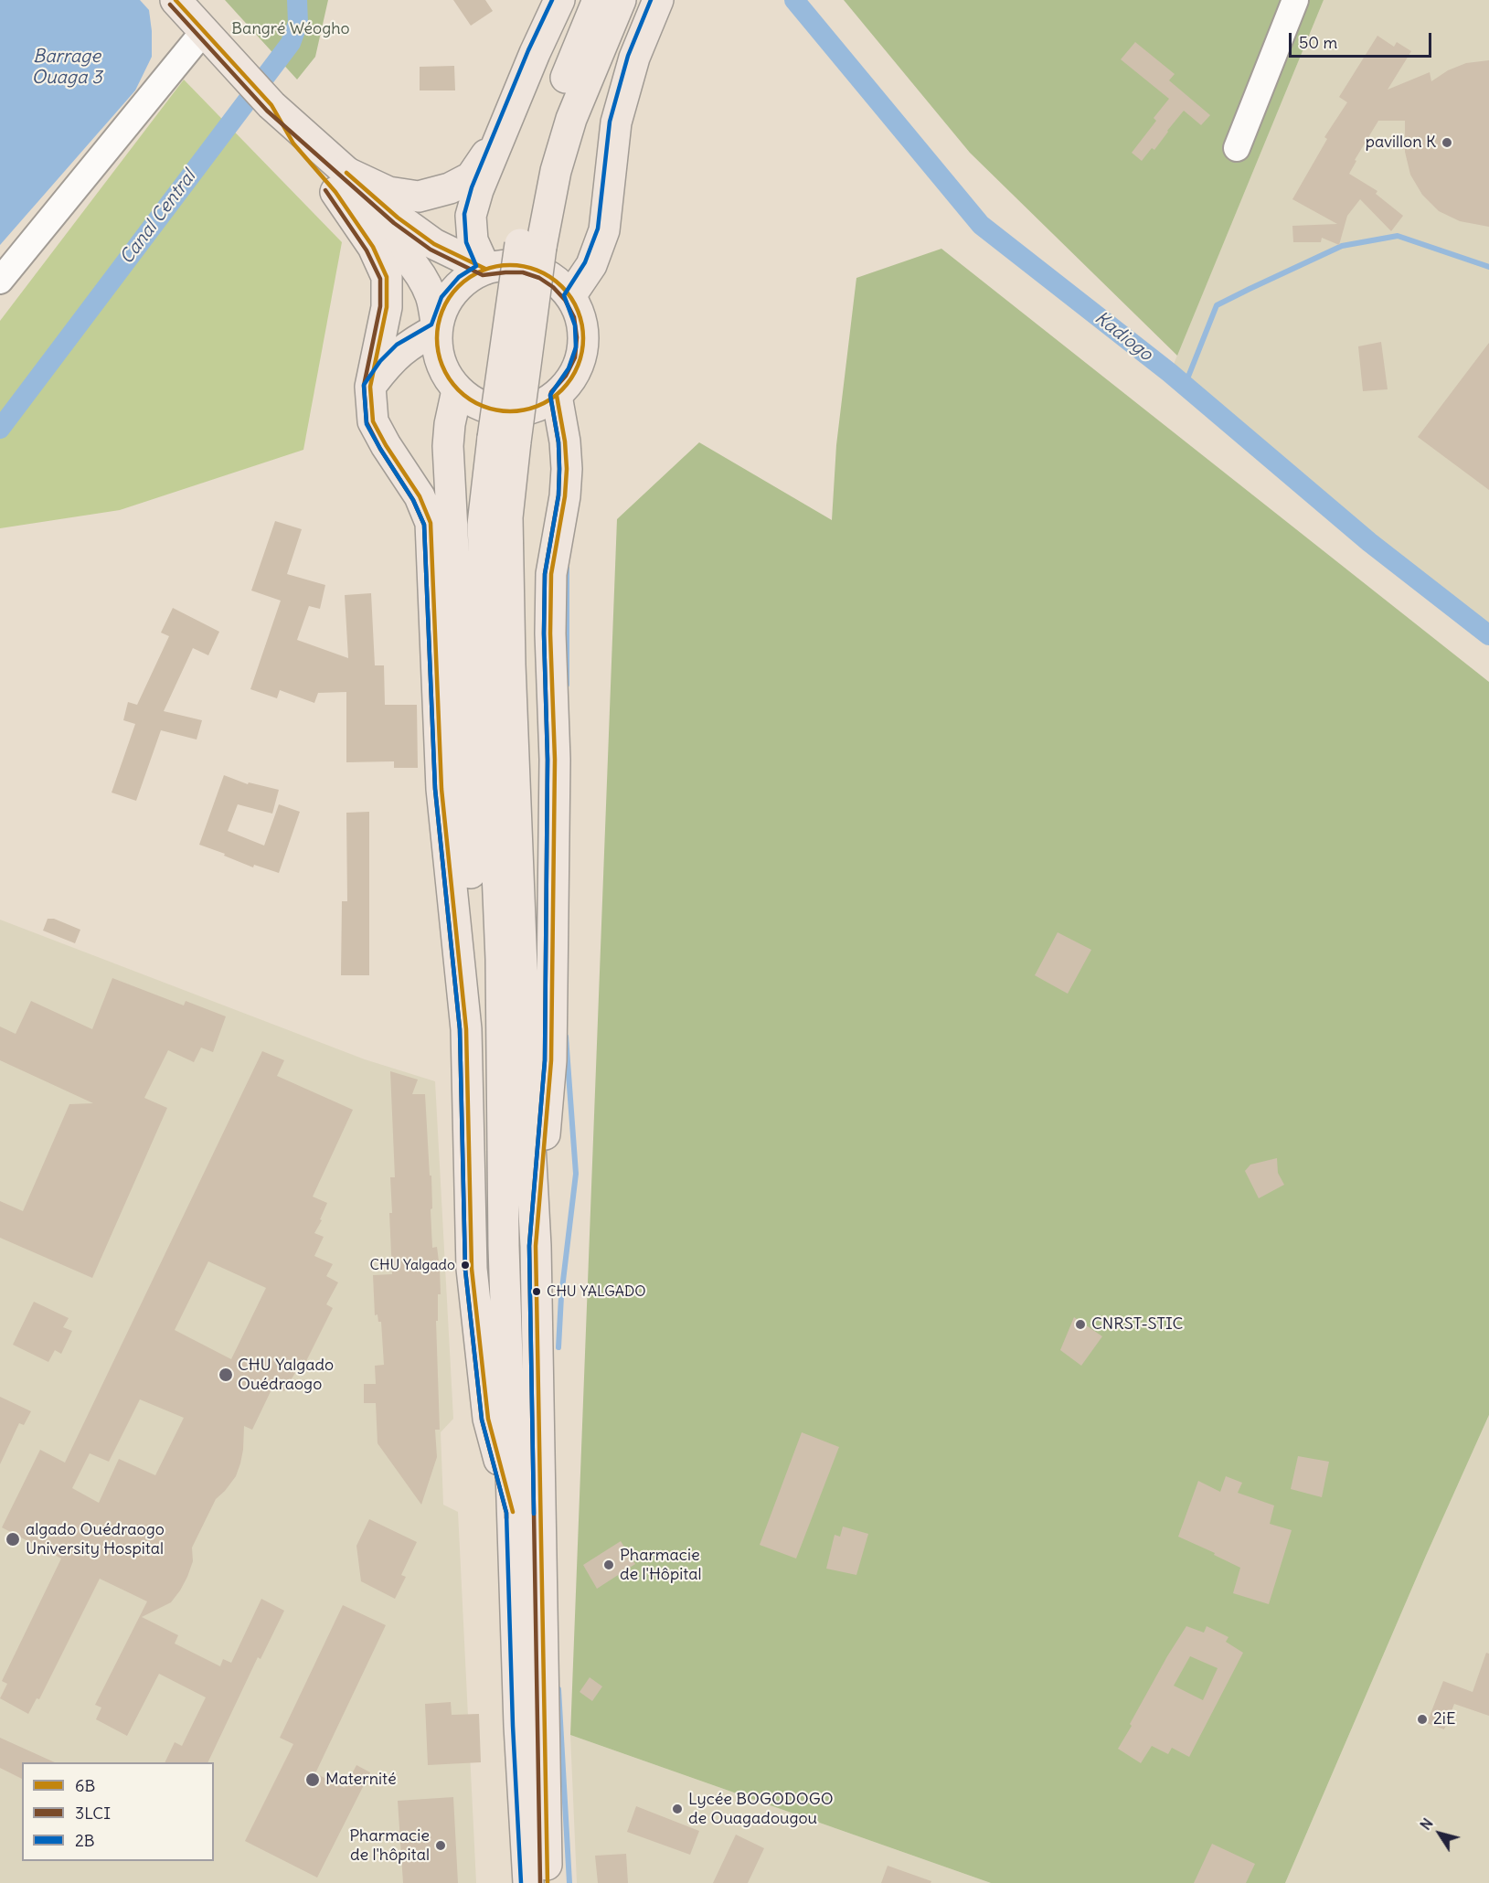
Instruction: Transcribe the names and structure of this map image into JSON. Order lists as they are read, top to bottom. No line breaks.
{"water":["Barrage Ouaga 3","Canal Central","Kadiogo"],"parks":["Bangré Wéogho"],"places":["pavillon K","CHU Yalgado","CHU YALGADO","CNRST-STIC","CHU Yalgado Ouédraogo","algado Ouédraogo University Hospital","Pharmacie de l'Hôpital","2iE","Maternité","Lycée BOGODOGO de Ouagadougou","Pharmacie de l'hôpital"],"lines":["transit line 6B","transit line 2B","transit line 3LCI"],"legend":["6B","3LCI","2B"],"scale_bar":"50 m","north":"top left"}
